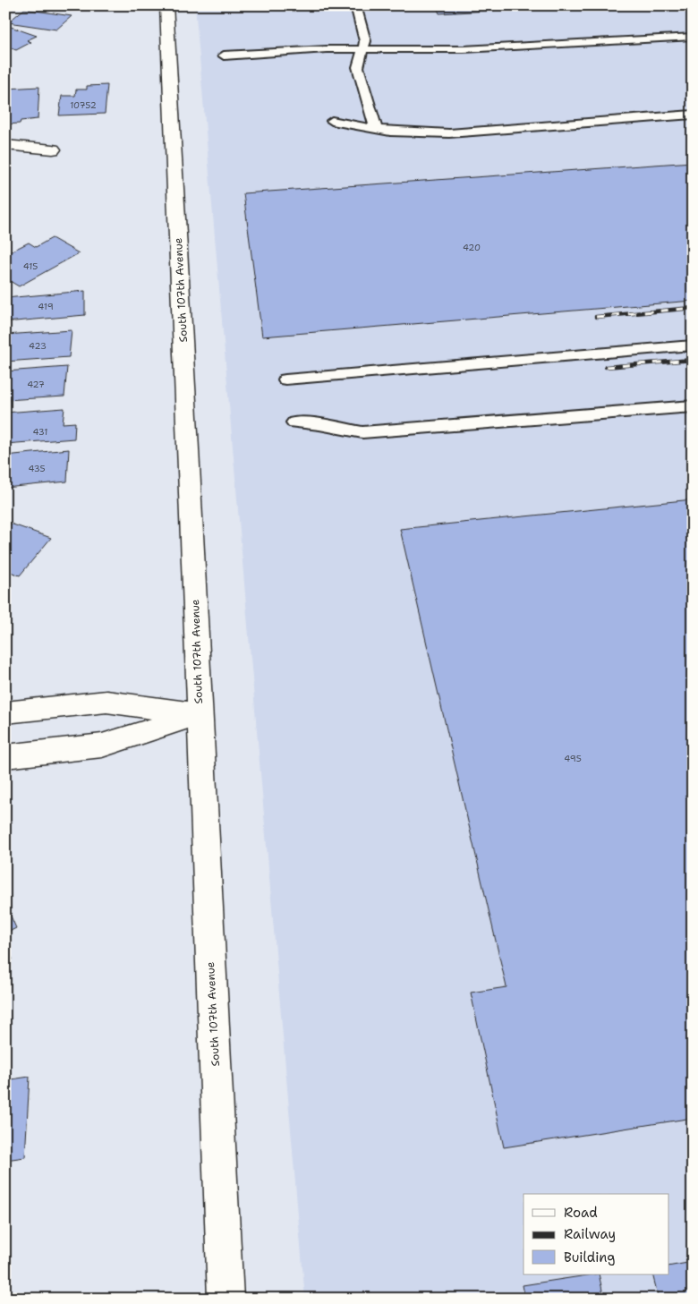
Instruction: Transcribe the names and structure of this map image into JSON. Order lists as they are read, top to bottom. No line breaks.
{"streets":{"main road":["South 107th Avenue"]},"house_numbers":["10752","420","415","419","423","427","431","435","495"],"legend":["Road","Railway","Building"]}
